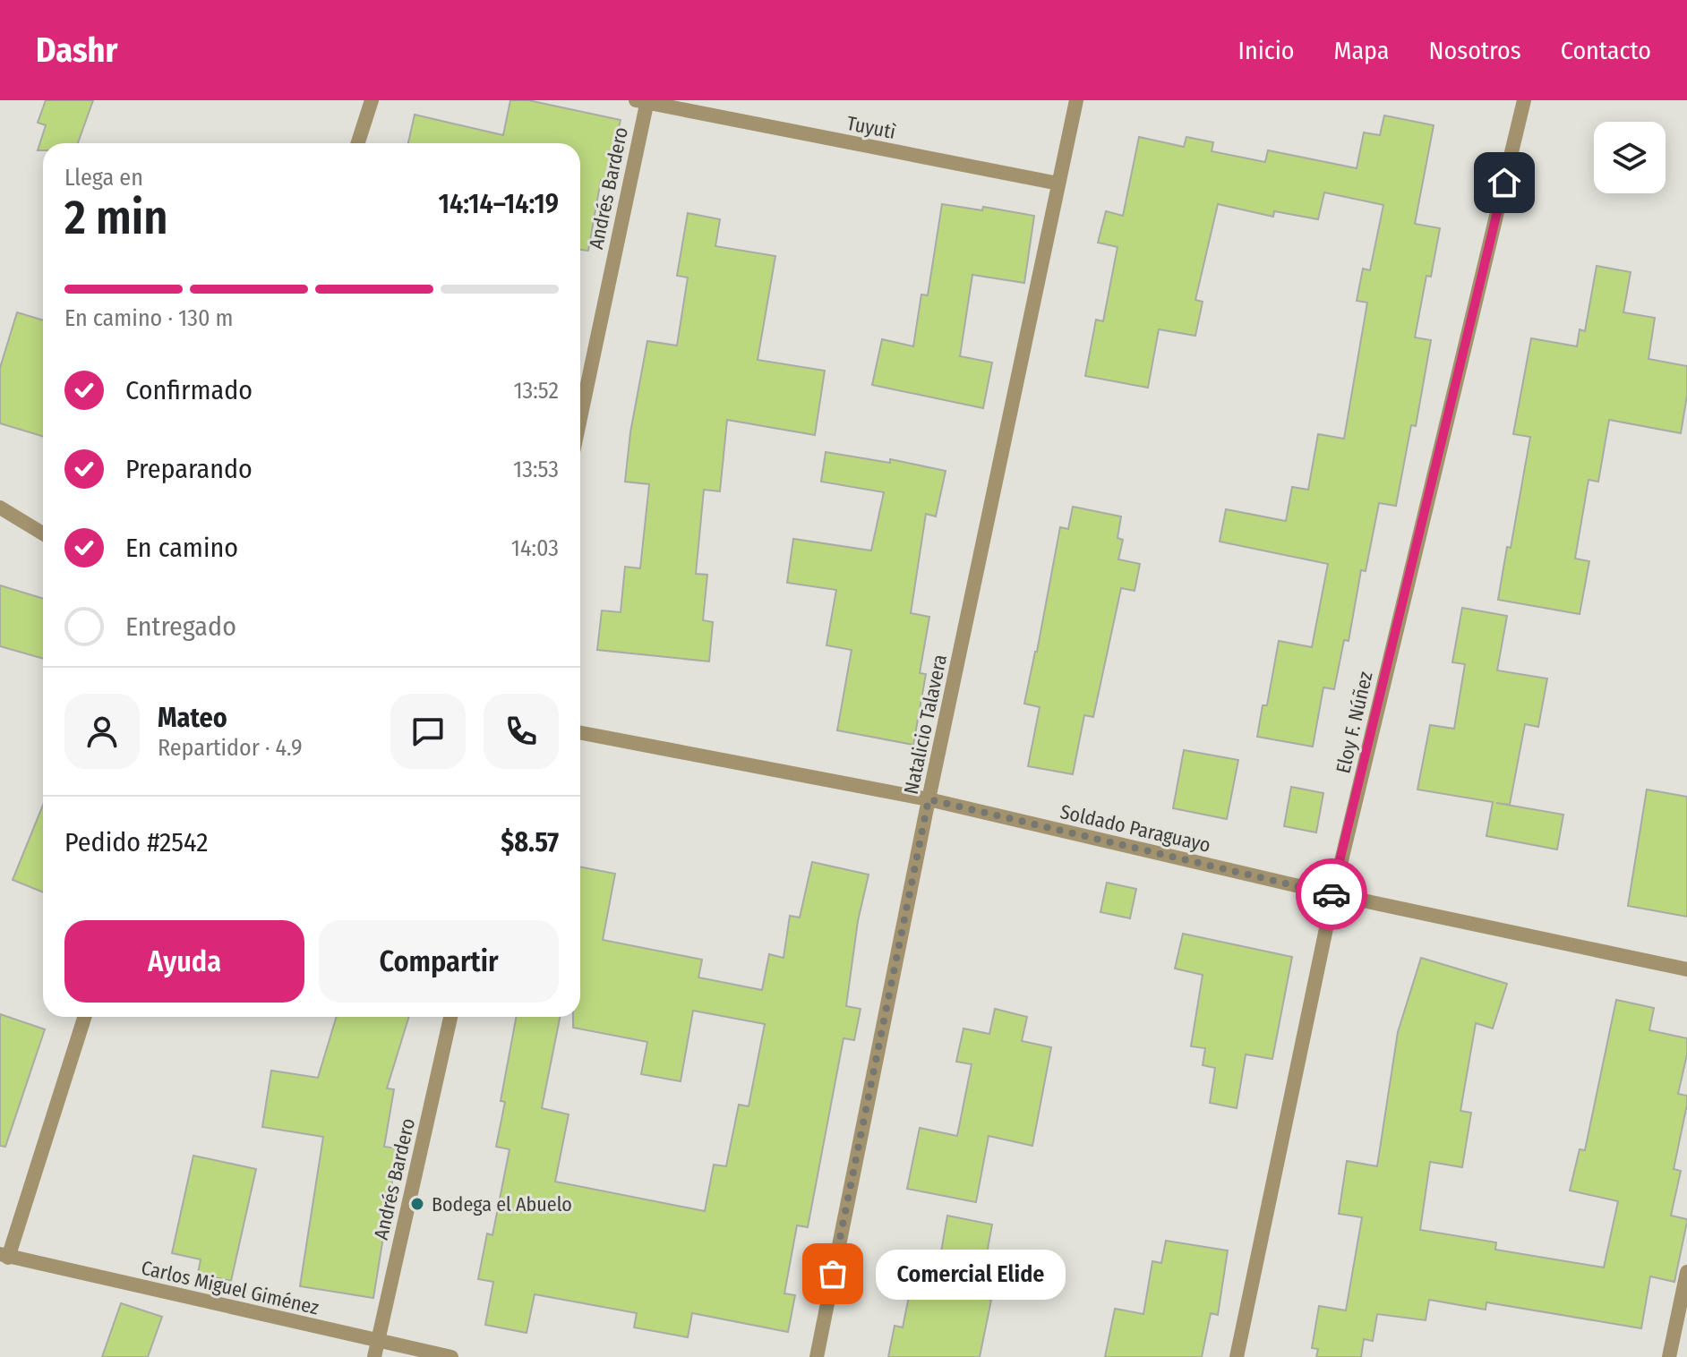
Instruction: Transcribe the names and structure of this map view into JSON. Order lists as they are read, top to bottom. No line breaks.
{"streets":{"street":["Tuyutì","Andrés Bardero","Eloy F. Núñez","Natalicio Talavera","Soldado Paraguayo","Carlos Miguel Giménez"]},"crossings":[["Tuyutì","Andrés Bardero"],["Tuyutì","Natalicio Talavera"],["Andrés Bardero","Carlos Miguel Giménez"],["Eloy F. Núñez","Soldado Paraguayo"],["Natalicio Talavera","Soldado Paraguayo"]],"places":["Bodega el Abuelo","Comercial Elide"],"page":{"header":"Dashr","nav":["Inicio","Mapa","Nosotros","Contacto"],"heading":["2 min","Llega en","14:14–14:19"],"panel":["Mateo","Repartidor · 4.9","Pedido #2542","$8.57"],"bar":"En camino · 130 m","list":[["Confirmado","13:52"],["Preparando","13:53"],["En camino","14:03"],"Entregado"],"buttons":["Ayuda","Compartir"],"bubble":"Comercial Elide"}}
